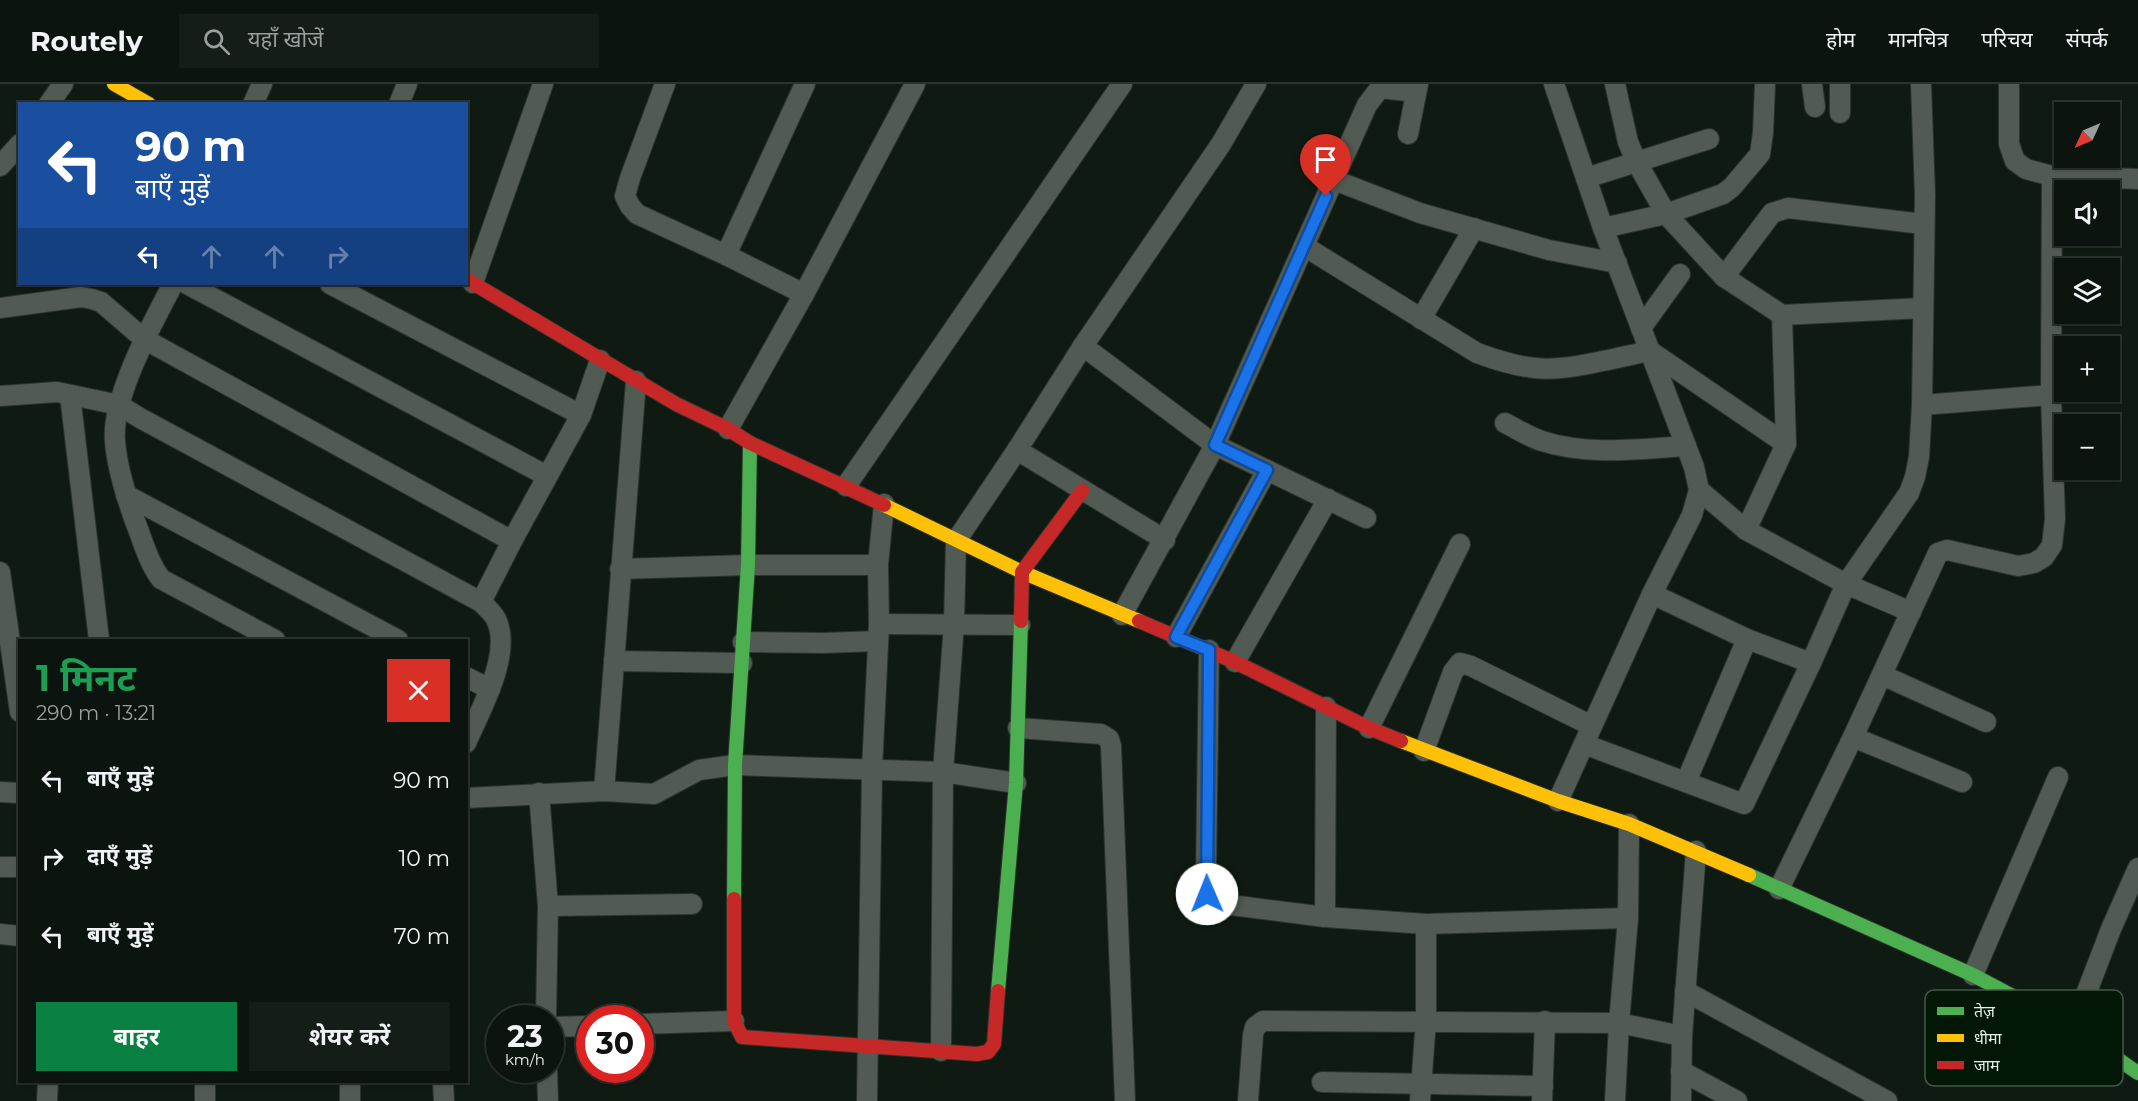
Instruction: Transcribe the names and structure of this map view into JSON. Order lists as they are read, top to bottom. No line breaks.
{"legend":["तेज़","धीमा","जाम"],"north":"bottom left","page":{"header":"Routely","search":"यहाँ खोजें","nav":["होम","मानचित्र","परिचय","संपर्क"],"map_buttons":["+","−"],"turn":["90 m","बाएँ मुड़ें"],"heading":["1 मिनट","290 m · 13:21"],"list":[{"name":"बाएँ मुड़ें","value":"90 m"},{"name":"दाएँ मुड़ें","value":"10 m"},{"name":"बाएँ मुड़ें","value":"70 m"}],"buttons":["बाहर","शेयर करें"],"speed":"23 km/h","limit":"30"}}
